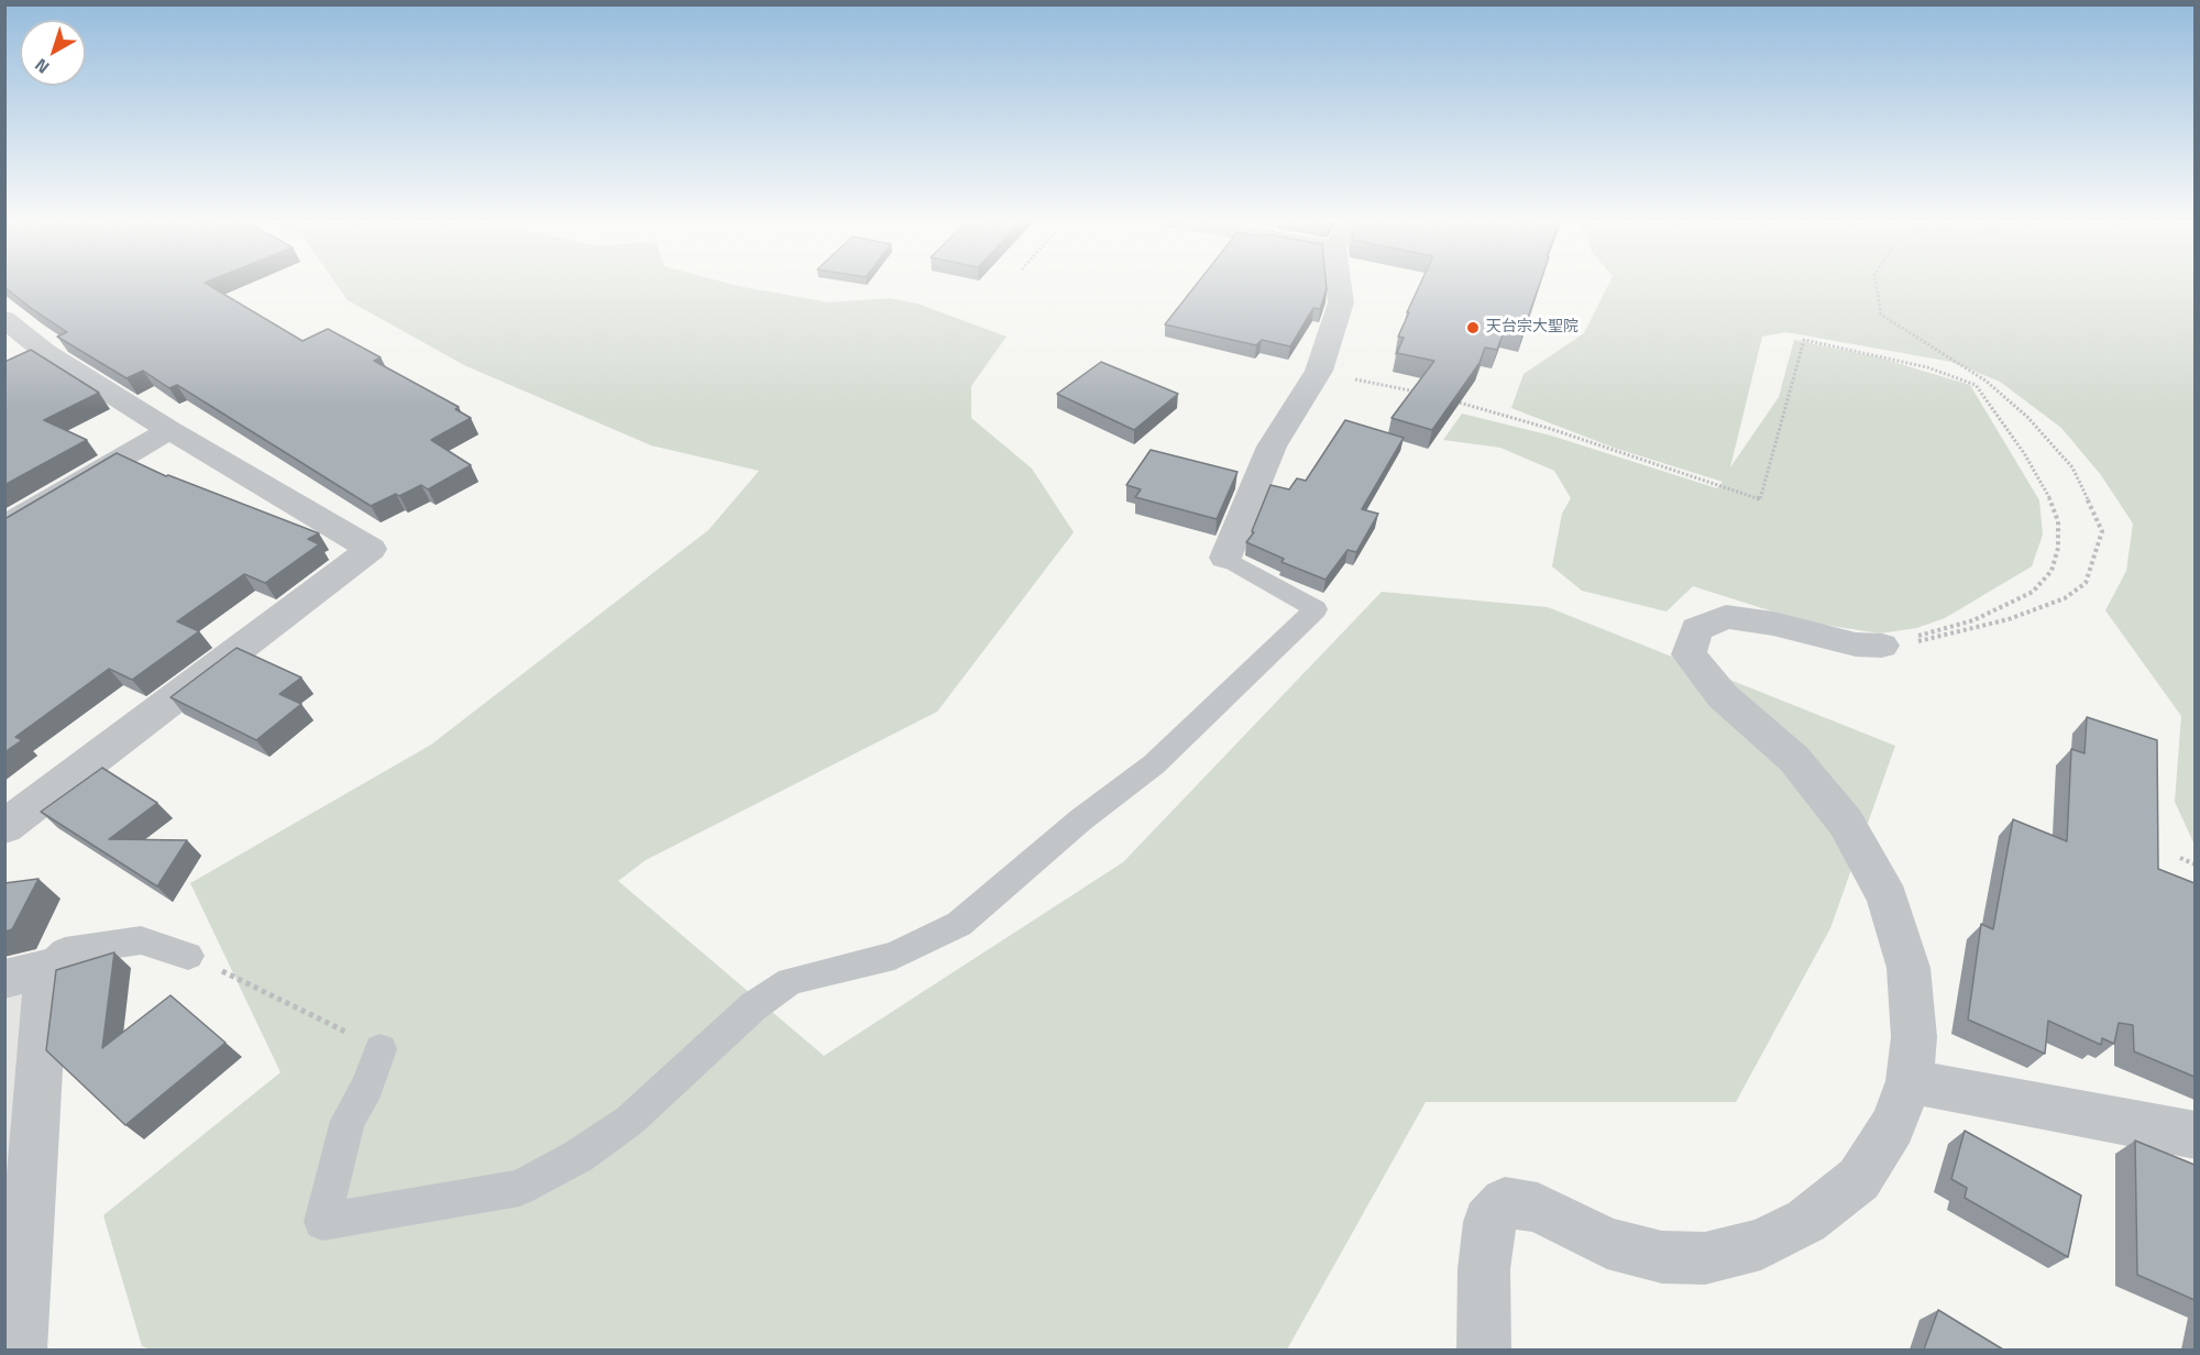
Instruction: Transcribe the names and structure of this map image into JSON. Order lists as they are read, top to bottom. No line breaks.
{"places":["天台宗大聖院"],"north":"bottom left"}
